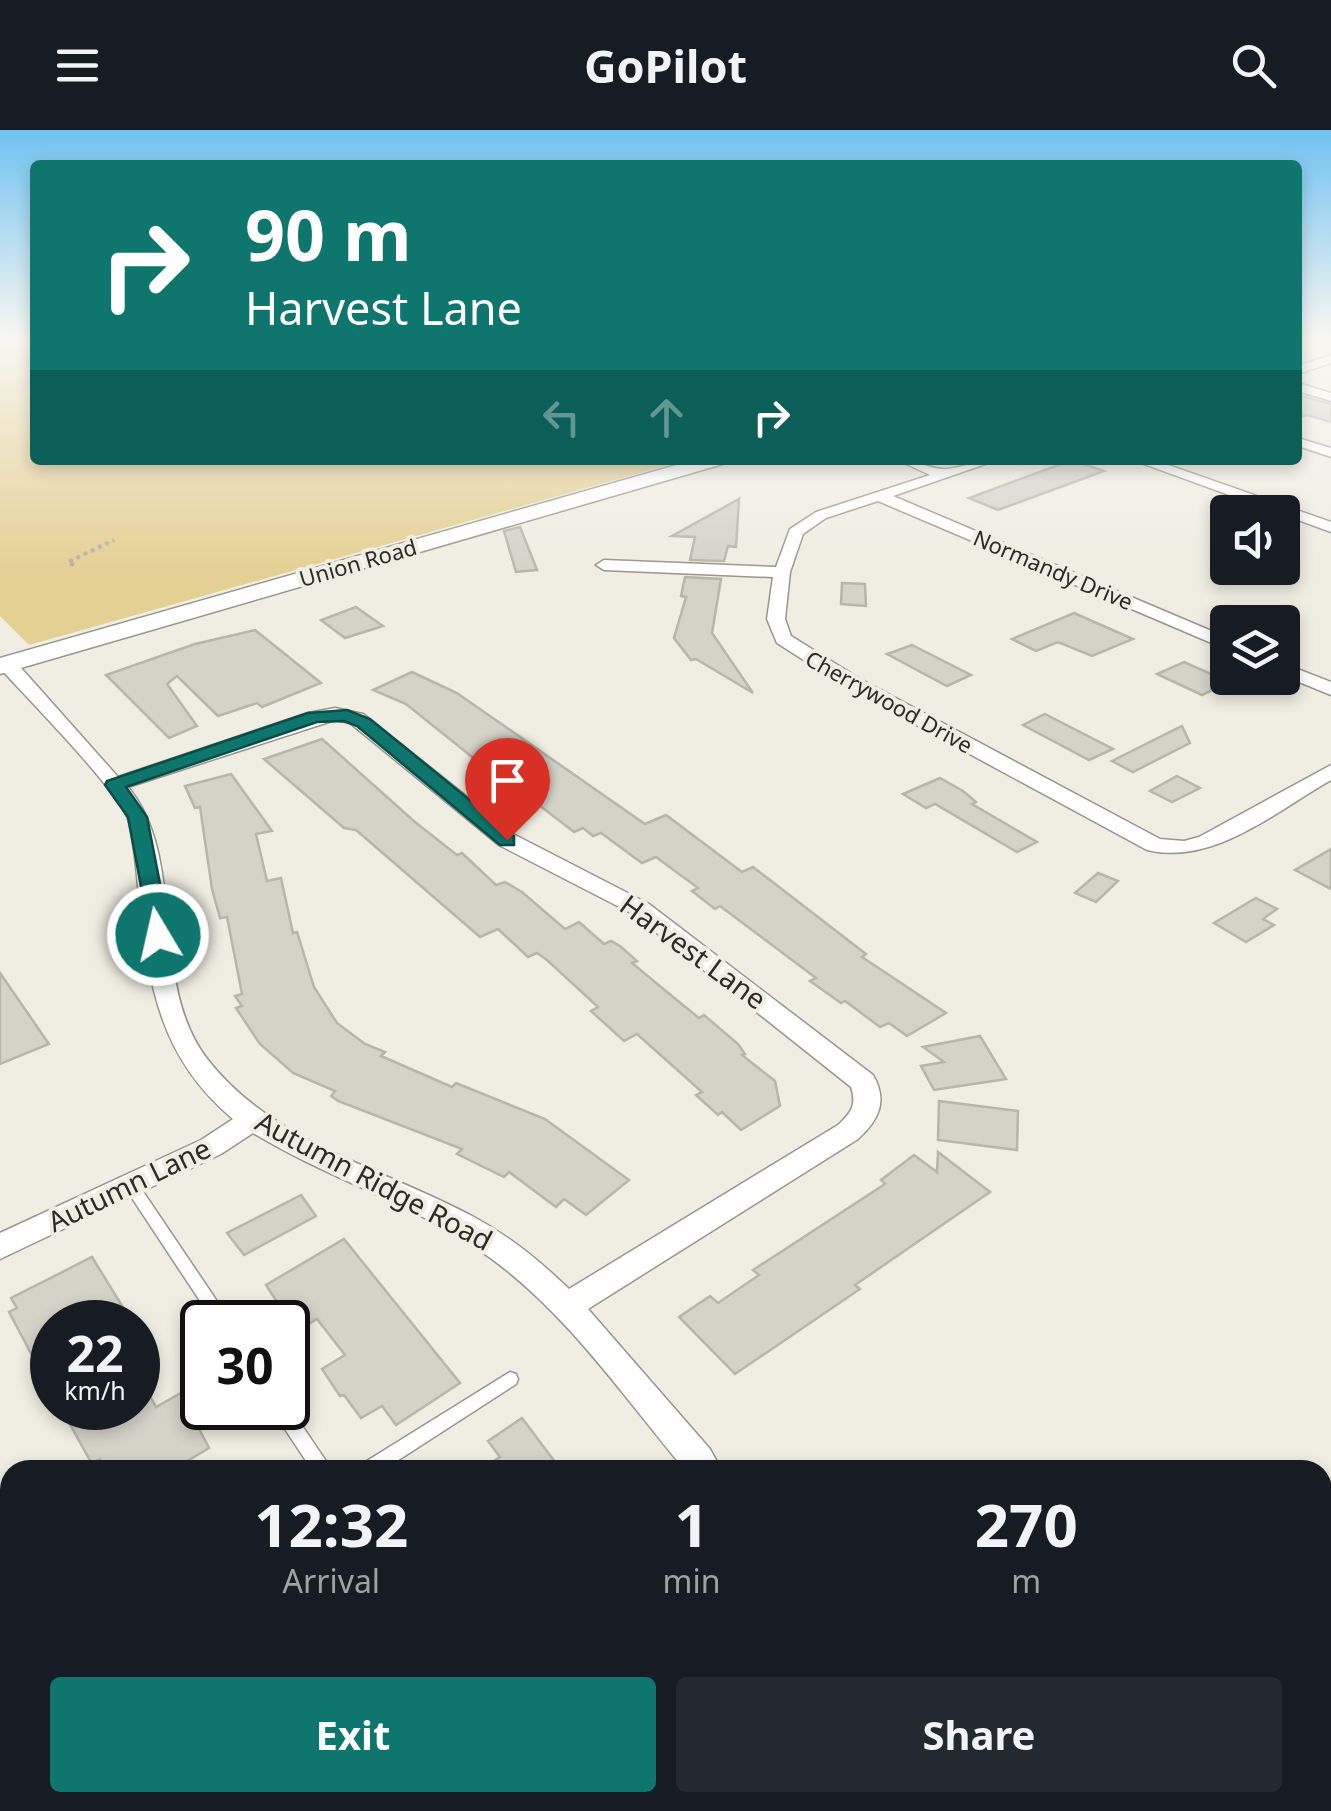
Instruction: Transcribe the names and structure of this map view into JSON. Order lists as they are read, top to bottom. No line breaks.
{"streets":{"main road":["Union Road"],"street":["Normandy Drive","Cherrywood Drive","Harvest Lane","Autumn Ridge Road","Autumn Lane"]},"crossings":[["Union Road","Autumn Ridge Road"],["Normandy Drive","Cherrywood Drive"],["Harvest Lane","Autumn Ridge Road"],["Autumn Ridge Road","Autumn Lane"]],"page":{"header":"GoPilot","turn":["90 m","Harvest Lane"],"speed":"22 km/h","limit":"30","eta":["12:32","Arrival","1","min","270","m"],"buttons":["Exit","Share"]}}
